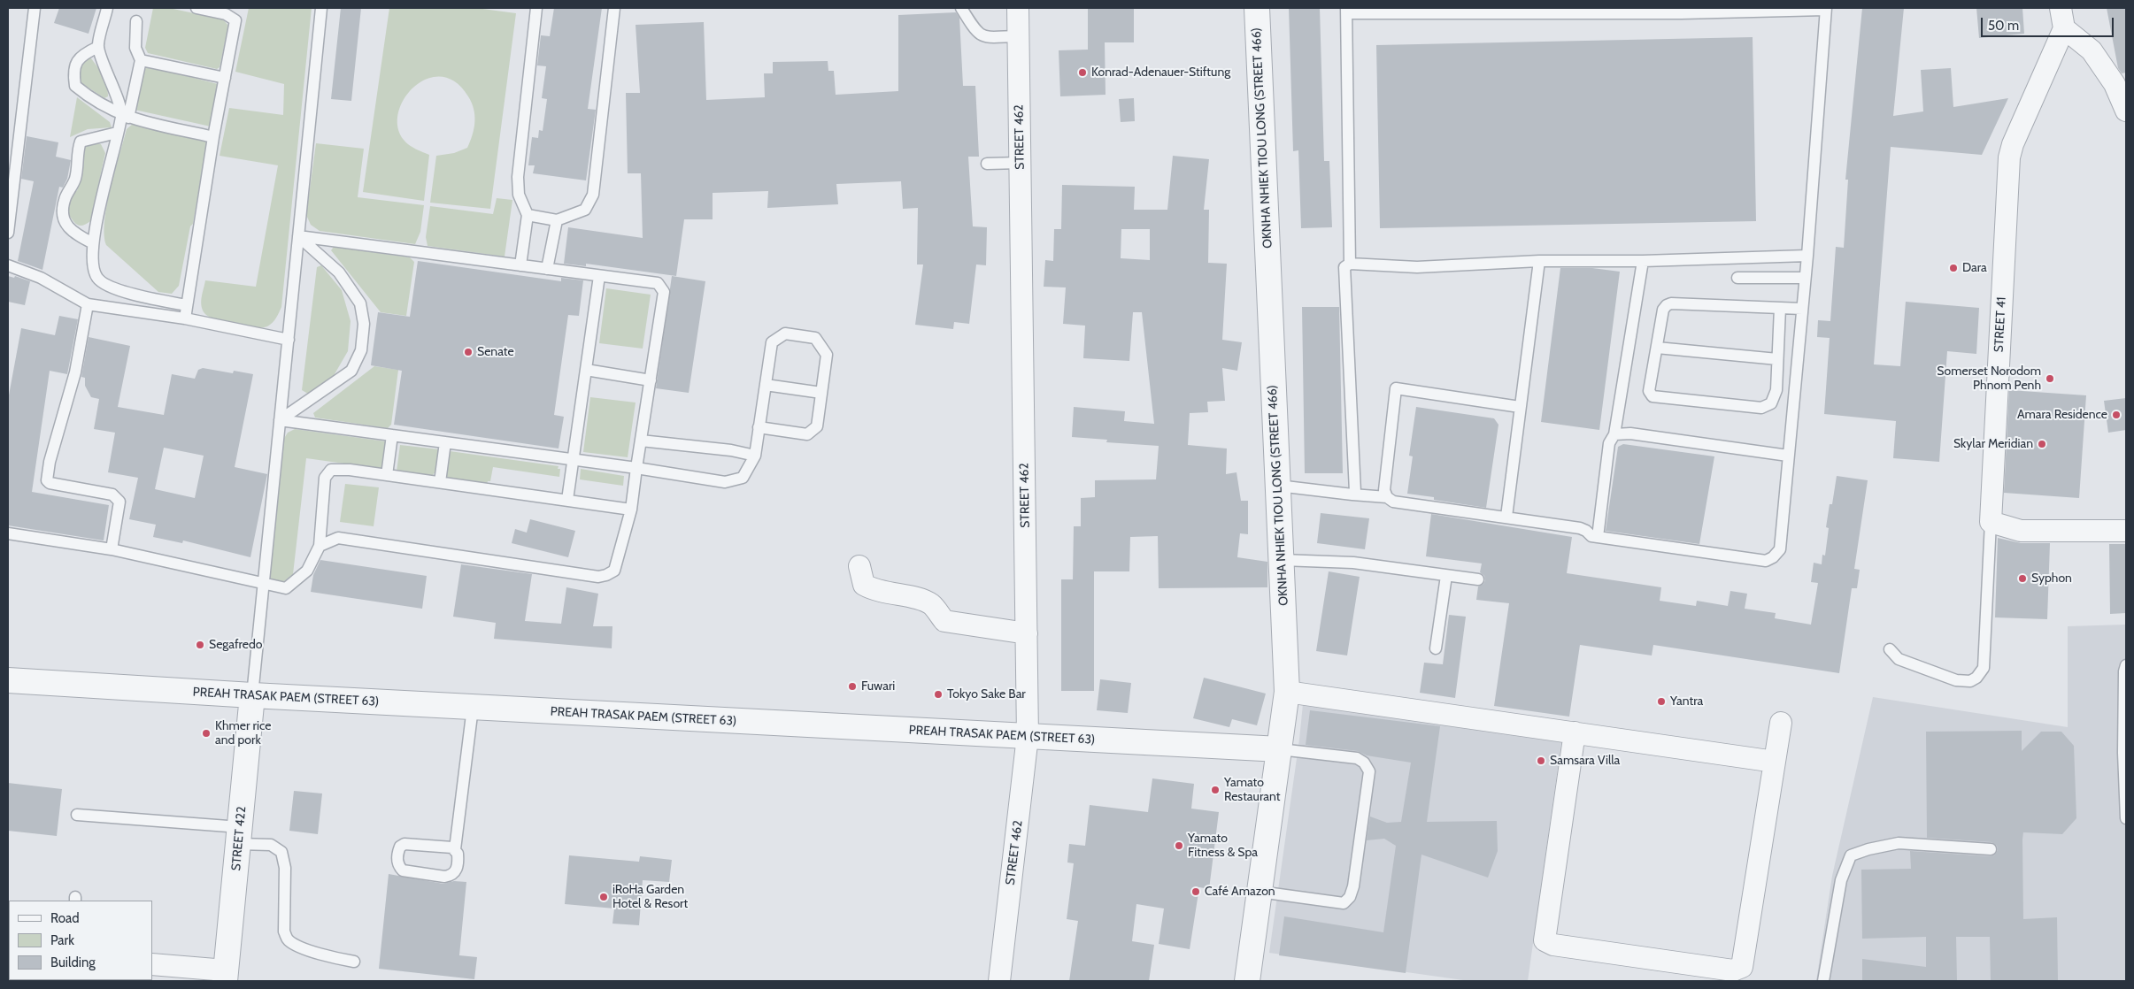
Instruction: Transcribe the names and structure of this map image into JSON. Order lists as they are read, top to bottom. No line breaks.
{"streets":{"street":["STREET 462","OKNHA NHIEK TIOU LONG (STREET 466)","STREET 41","PREAH TRASAK PAEM (STREET 63)","STREET 422"]},"crossings":[["STREET 462","PREAH TRASAK PAEM (STREET 63)"],["OKNHA NHIEK TIOU LONG (STREET 466)","PREAH TRASAK PAEM (STREET 63)"],["PREAH TRASAK PAEM (STREET 63)","STREET 422"]],"places":["Konrad-Adenauer-Stiftung","Dara","Senate","Somerset Norodom Phnom Penh","Amara Residence","Skylar Meridian","Syphon","Segafredo","Fuwari","Tokyo Sake Bar","Yantra","Khmer rice and pork","Samsara Villa","Yamato Restaurant","Yamato Fitness & Spa","Café Amazon","iRoHa Garden Hotel & Resort"],"legend":["Road","Park","Building"],"scale_bar":"50 m"}
